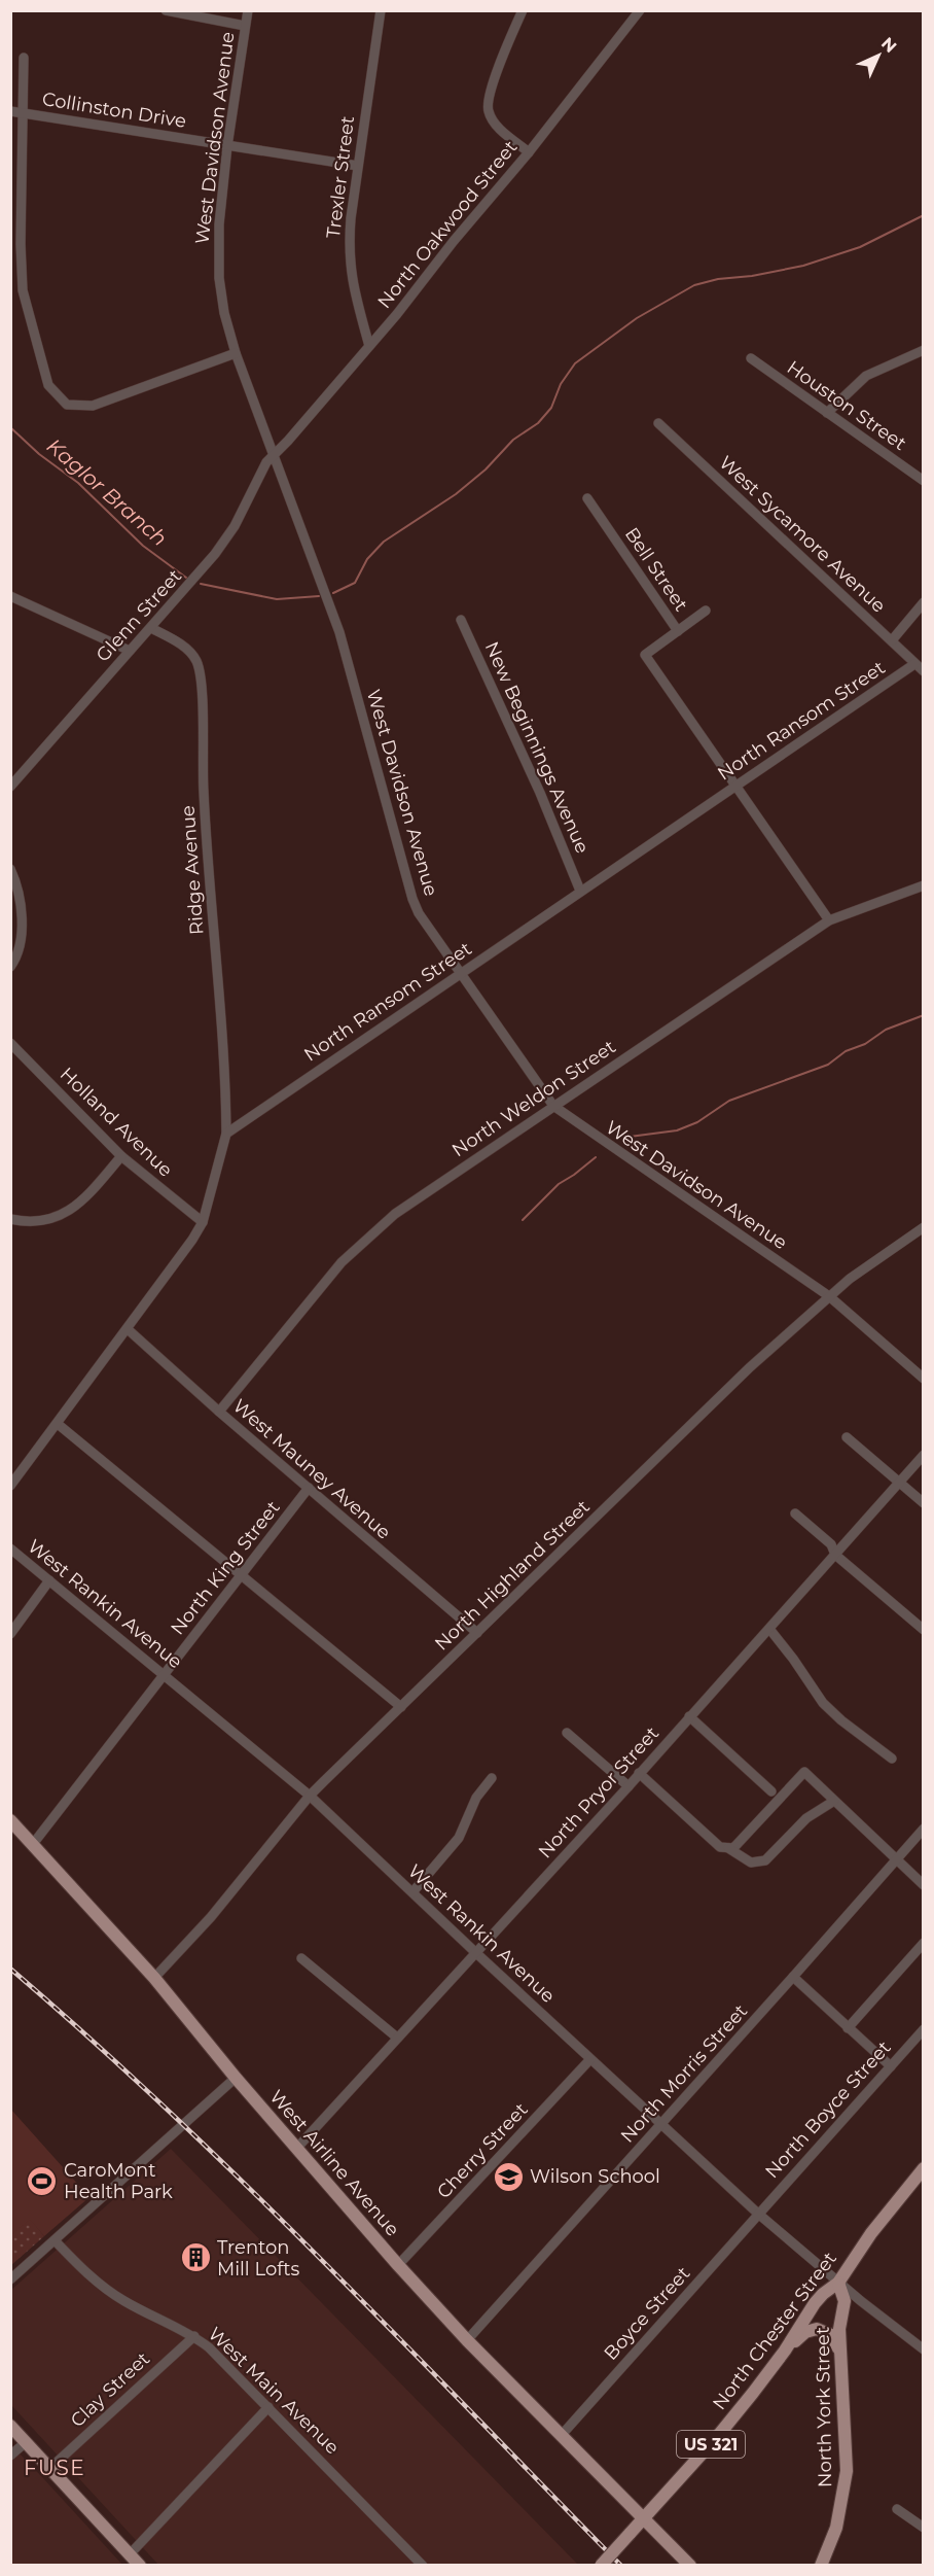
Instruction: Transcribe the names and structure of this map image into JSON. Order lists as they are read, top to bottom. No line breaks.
{"streets":{"main road":["West Airline Avenue","North Chester Street","North York Street","US 321"],"street":["Collinston Drive","West Davidson Avenue","Trexler Street","North Oakwood Street","Houston Street","West Sycamore Avenue","Bell Street","Glenn Street","North Ransom Street","New Beginnings Avenue","Ridge Avenue","North Weldon Street","Holland Avenue","West Mauney Avenue","North King Street","North Highland Street","West Rankin Avenue","North Pryor Street","North Morris Street","North Boyce Street","Cherry Street","Boyce Street","Clay Street","West Main Avenue"]},"crossings":[["Collinston Drive","West Davidson Avenue"],["Collinston Drive","Trexler Street"],["West Davidson Avenue","North Oakwood Street"],["West Davidson Avenue","Glenn Street"],["West Davidson Avenue","North Ransom Street"],["West Davidson Avenue","North Weldon Street"],["West Davidson Avenue","North Highland Street"],["Trexler Street","North Oakwood Street"],["North Oakwood Street","Glenn Street"],["West Sycamore Avenue","North Ransom Street"],["Glenn Street","Ridge Avenue"],["North Ransom Street","New Beginnings Avenue"],["North Ransom Street","Ridge Avenue"],["North Weldon Street","West Mauney Avenue"],["West Mauney Avenue","North King Street"],["West Mauney Avenue","North Highland Street"],["North King Street","West Rankin Avenue"],["North King Street","West Airline Avenue"],["North Highland Street","West Rankin Avenue"],["North Highland Street","West Airline Avenue"],["West Rankin Avenue","North Pryor Street"],["West Rankin Avenue","North Morris Street"],["West Rankin Avenue","North Boyce Street"],["West Rankin Avenue","Cherry Street"],["West Rankin Avenue","Boyce Street"],["West Rankin Avenue","North Chester Street"],["West Rankin Avenue","North York Street"],["North Pryor Street","West Airline Avenue"],["North Morris Street","West Airline Avenue"],["North Boyce Street","Boyce Street"],["Cherry Street","West Airline Avenue"],["West Airline Avenue","Boyce Street"],["West Airline Avenue","North Chester Street"],["North Chester Street","North York Street"],["Clay Street","West Main Avenue"]],"districts":["FUSE"],"water":["Kaglor Branch"],"places":{"school or university":["Wilson School"],"sports":["CaroMont Health Park"],"building":["Trenton Mill Lofts"]},"north":"top right"}
